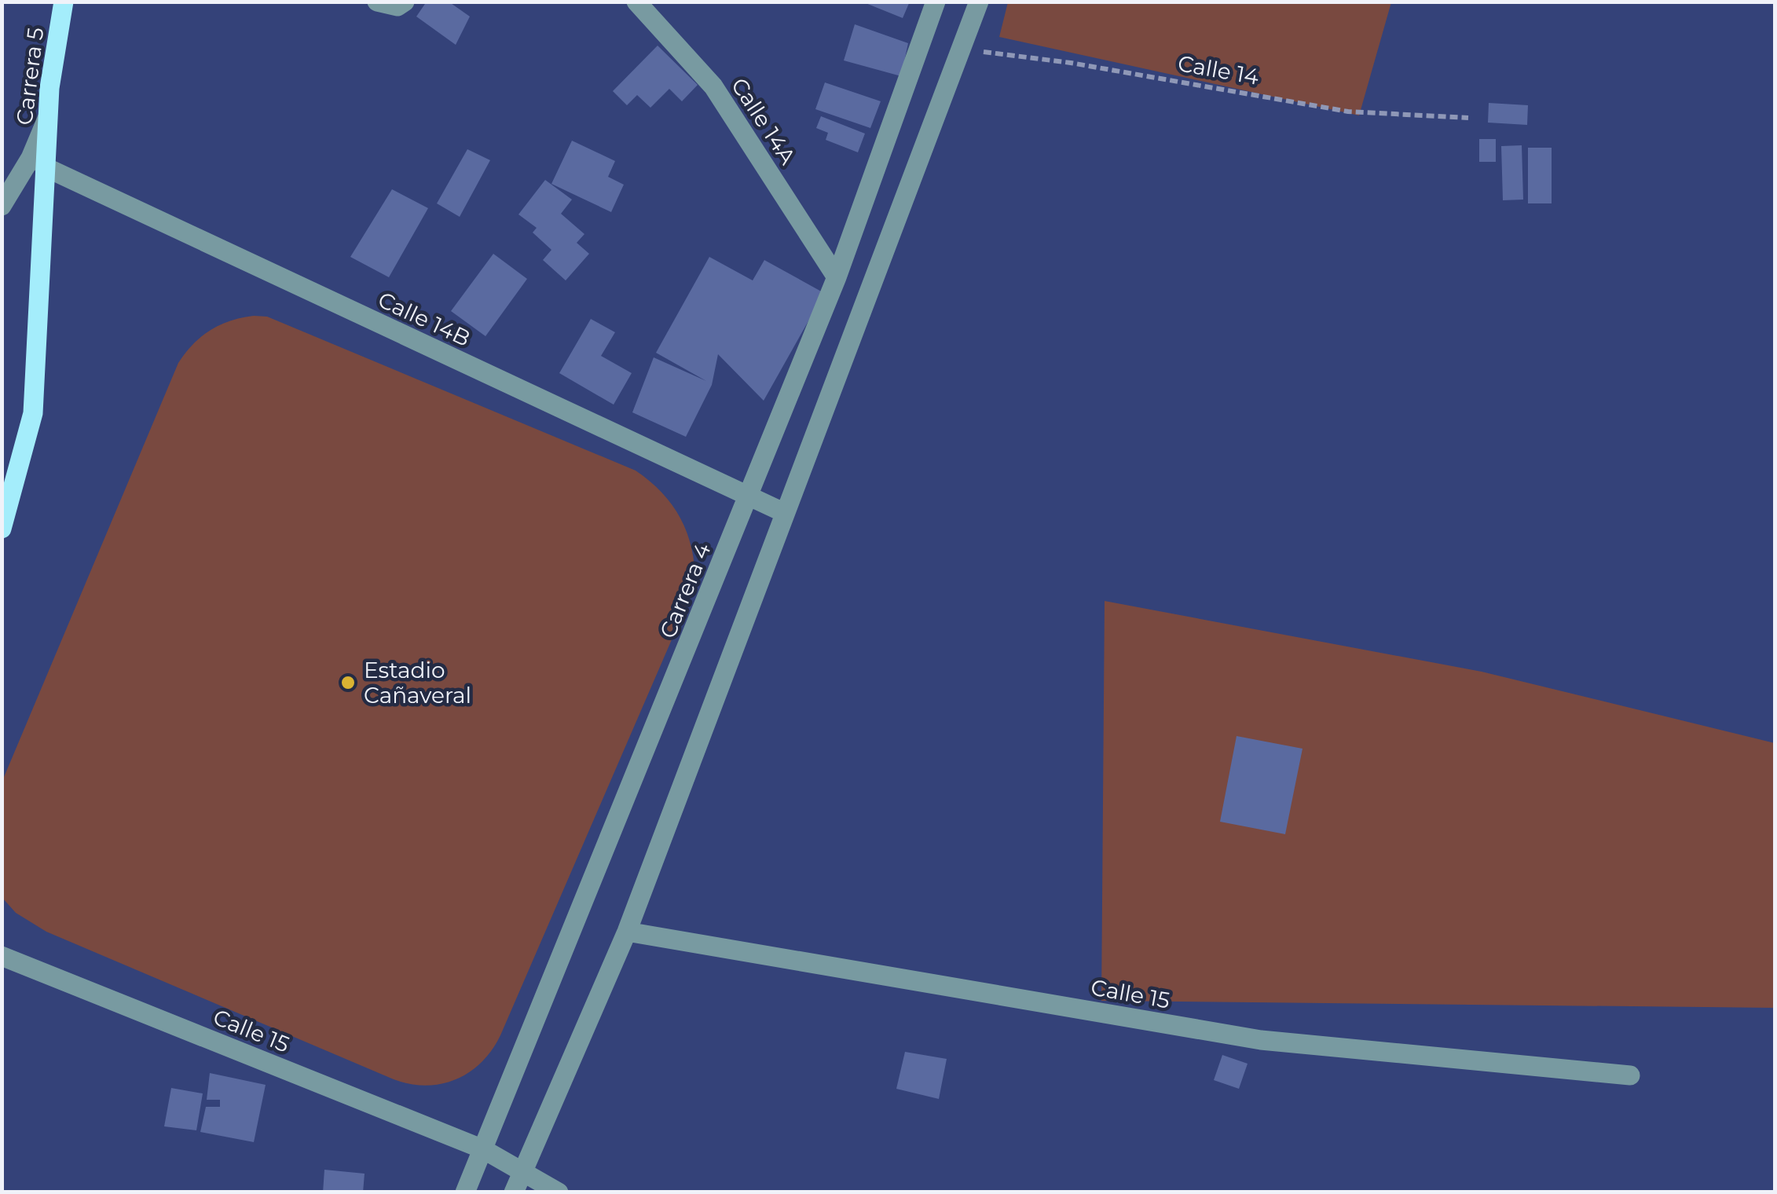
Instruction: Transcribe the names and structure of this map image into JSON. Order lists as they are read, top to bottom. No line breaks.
{"streets":{"main road":["Carrera 5"],"street":["Calle 14A","Calle 14B","Carrera 4","Calle 15"],"path":["Calle 14"]},"crossings":[["Carrera 5","Calle 14B"],["Calle 14A","Carrera 4"],["Calle 14B","Carrera 4"],["Carrera 4","Calle 15"]],"places":["Estadio Cañaveral"]}
